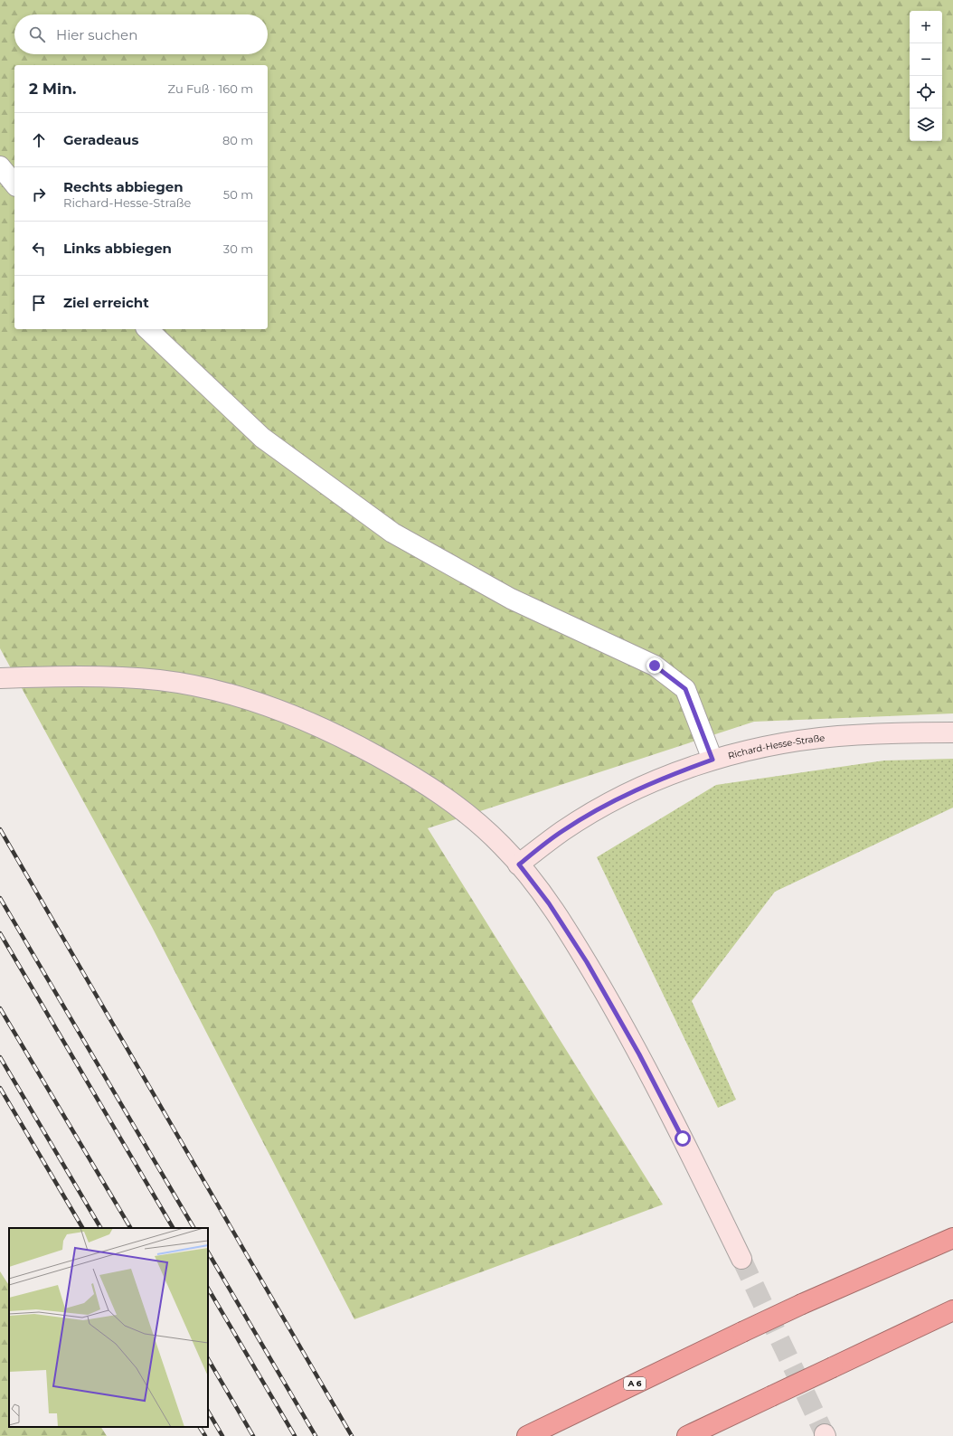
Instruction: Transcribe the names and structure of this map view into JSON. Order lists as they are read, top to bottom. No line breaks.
{"streets":{"highway":["A 6"],"main road":["Richard-Hesse-Straße"]},"page":{"map_buttons":["+","−"],"search":"Hier suchen","heading":["2 Min.","Zu Fuß · 160 m"],"list":[["Geradeaus","80 m"],["Rechts abbiegen","Richard-Hesse-Straße","50 m"],["Links abbiegen","30 m"],"Ziel erreicht"]}}
